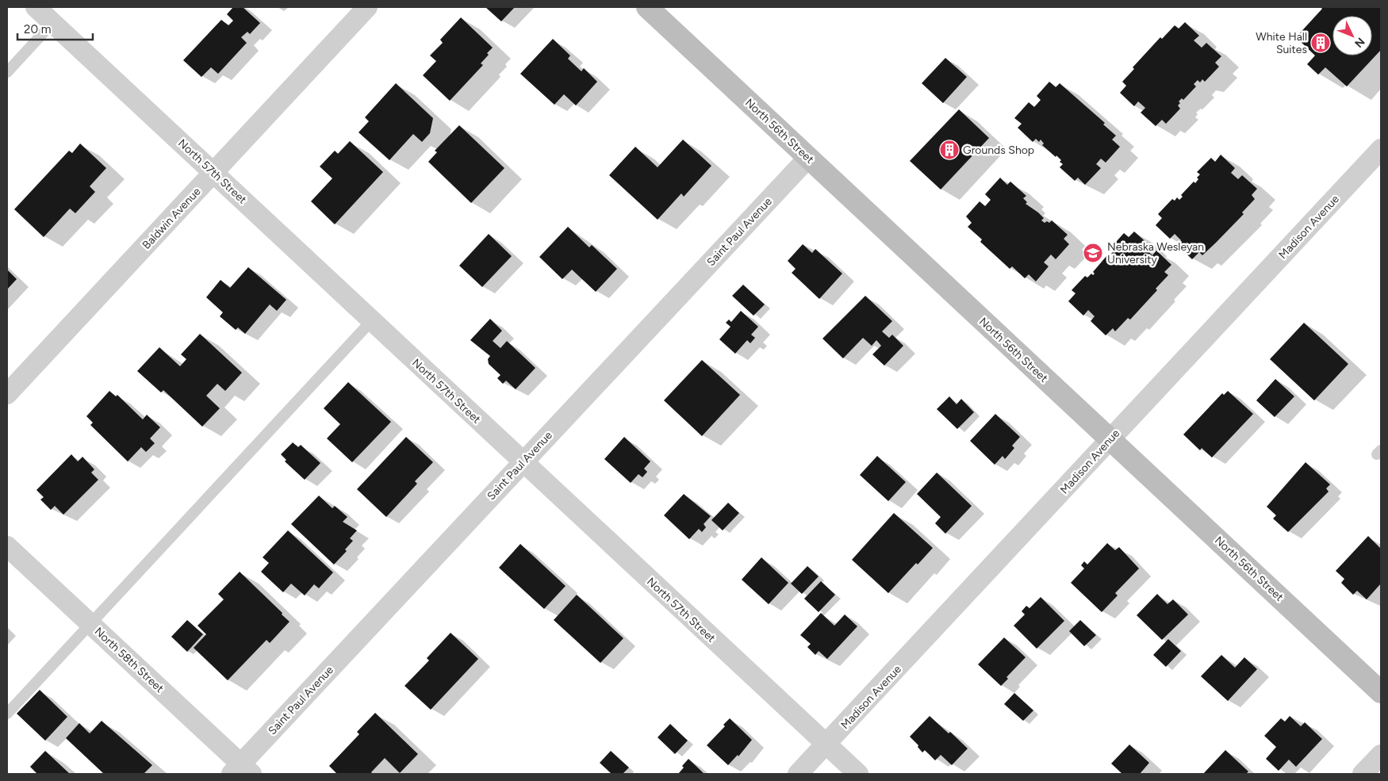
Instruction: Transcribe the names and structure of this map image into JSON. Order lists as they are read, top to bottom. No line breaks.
{"streets":{"main road":["North 56th Street"],"street":["North 57th Street","Baldwin Avenue","Madison Avenue","Saint Paul Avenue","North 58th Street"]},"crossings":[["North 56th Street","Madison Avenue"],["North 56th Street","Saint Paul Avenue"],["North 57th Street","Baldwin Avenue"],["North 57th Street","Madison Avenue"],["North 57th Street","Saint Paul Avenue"],["Saint Paul Avenue","North 58th Street"]],"places":{"building":["White Hall Suites","Grounds Shop"],"school or university":["Nebraska Wesleyan University"]},"scale_bar":"20 m","north":"bottom right"}
